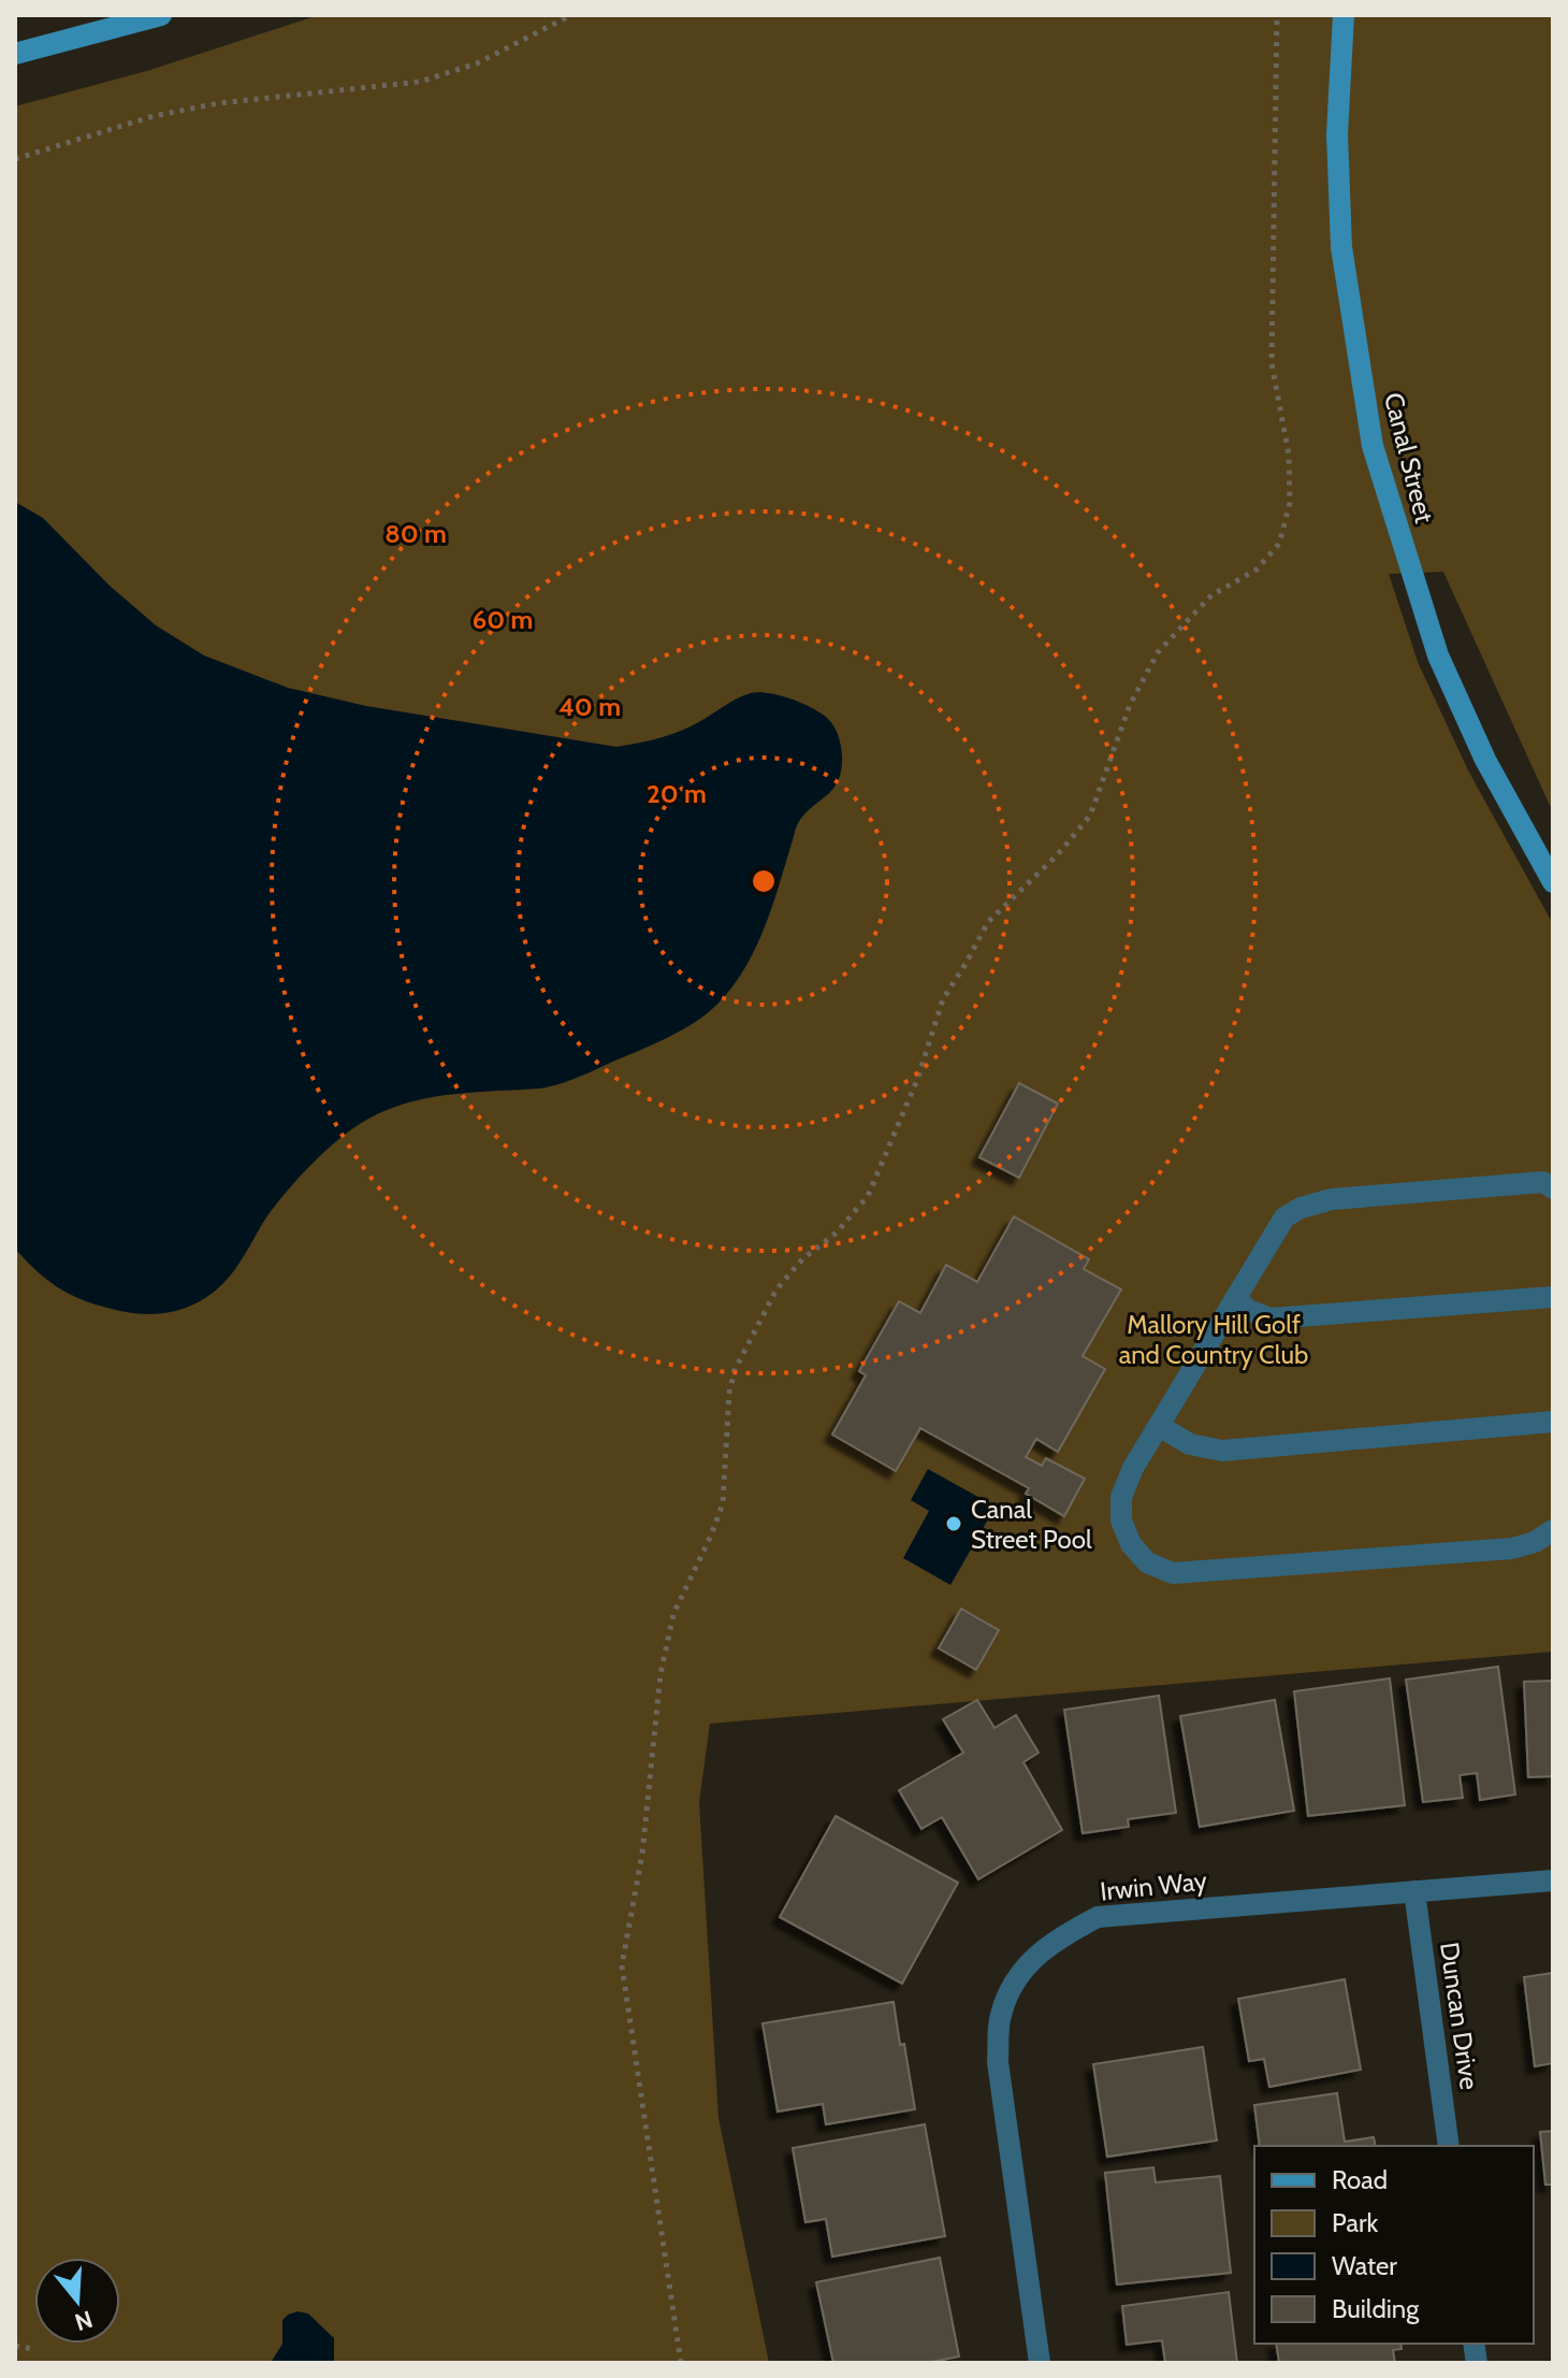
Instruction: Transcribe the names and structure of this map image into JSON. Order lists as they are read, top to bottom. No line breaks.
{"streets":{"street":["Canal Street","Irwin Way","Duncan Drive"]},"crossings":[["Irwin Way","Duncan Drive"]],"parks":["Mallory Hill Golf and Country Club"],"places":["Canal Street Pool"],"legend":["Road","Park","Water","Building"],"north":"bottom","rings":["80 m","60 m","40 m","20 m"]}
